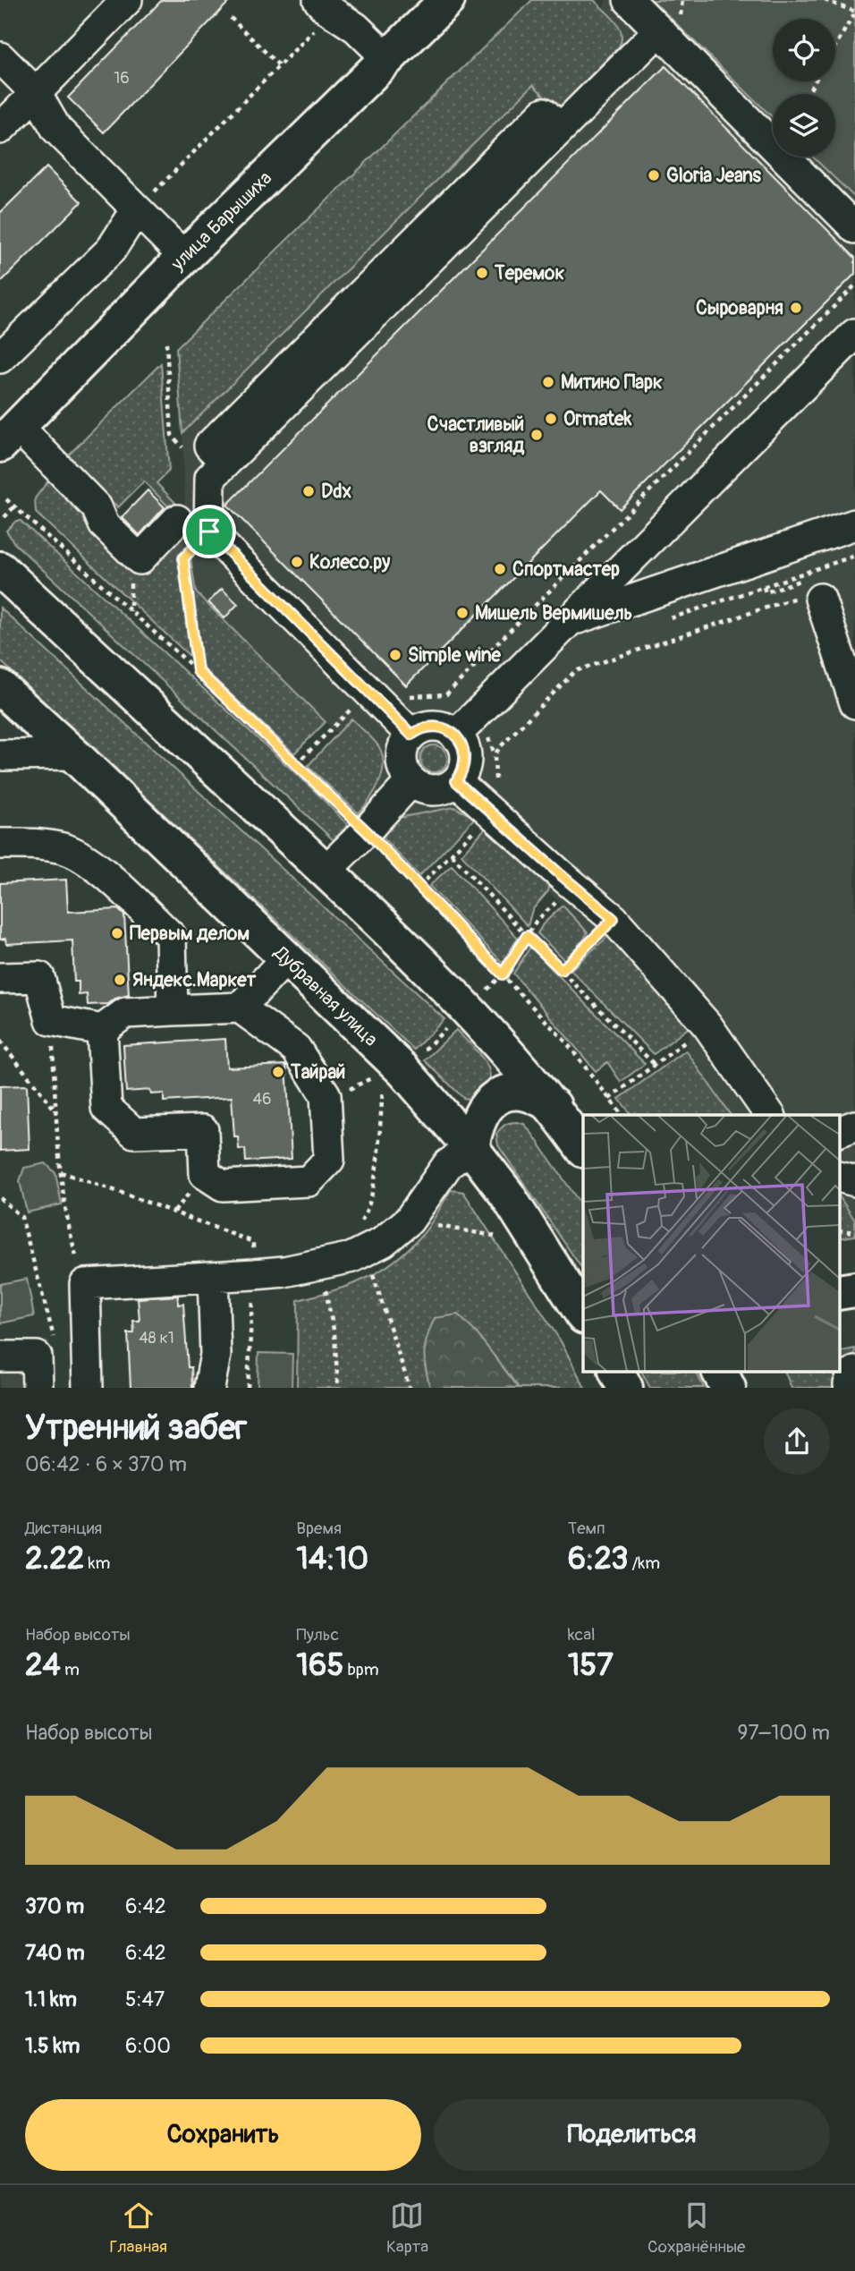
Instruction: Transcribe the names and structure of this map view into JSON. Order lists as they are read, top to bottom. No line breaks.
{"streets":{"main road":["улица Барышиха","Дубравная улица"]},"places":["Gloria Jeans","Теремок","Сыроварня","Митино Парк","Ormatek","Счастливый взгляд","Ddx","Колесо.ру","Спортмастер","Мишель Вермишель","Simple wine","Первым делом","Яндекс.Маркет","Тайрай"],"house_numbers":["16","46","48 к1"],"page":{"heading":["Утренний забег","06:42 · 6 × 370 m"],"stats":[["Дистанция","2.22 km"],["Время","14:10"],["Темп","6:23 /km"],["Набор высоты","24 m"],["Пульс","165 bpm"],["kcal","157"]],"chart":["Набор высоты","97–100 m"],"list":[{"name":"370 m","note":"6:42"},{"name":"740 m","note":"6:42"},{"name":"1.1 km","note":"5:47"},{"name":"1.5 km","note":"6:00"}],"buttons":["Сохранить","Поделиться"],"tabs":["Главная","Карта","Сохранённые"]}}
